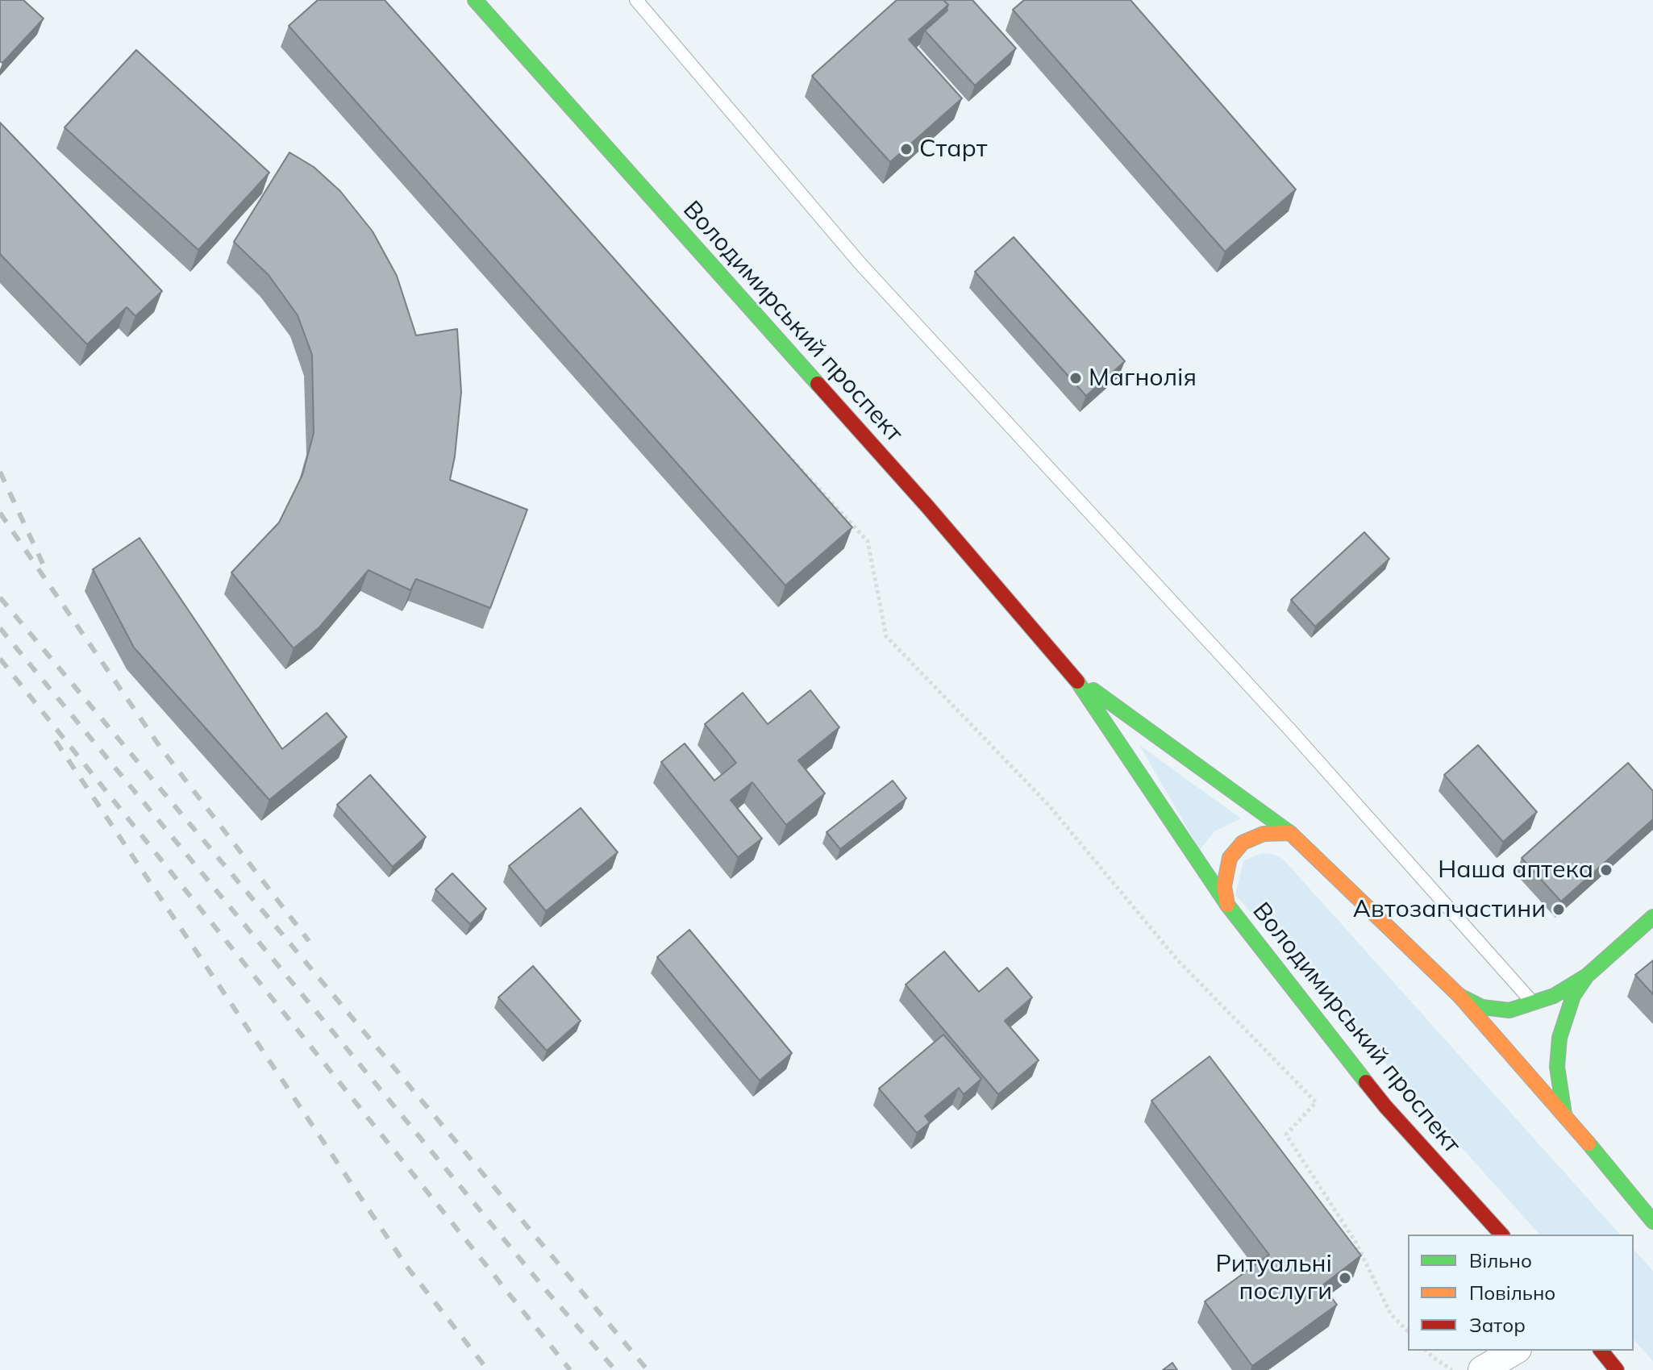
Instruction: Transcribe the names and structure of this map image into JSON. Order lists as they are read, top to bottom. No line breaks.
{"streets":{"main road":["Володимирський проспект"]},"places":["Старт","Магнолія","Наша аптека","Автозапчастини","Ритуальні послуги"],"legend":["Вільно","Повільно","Затор"]}
